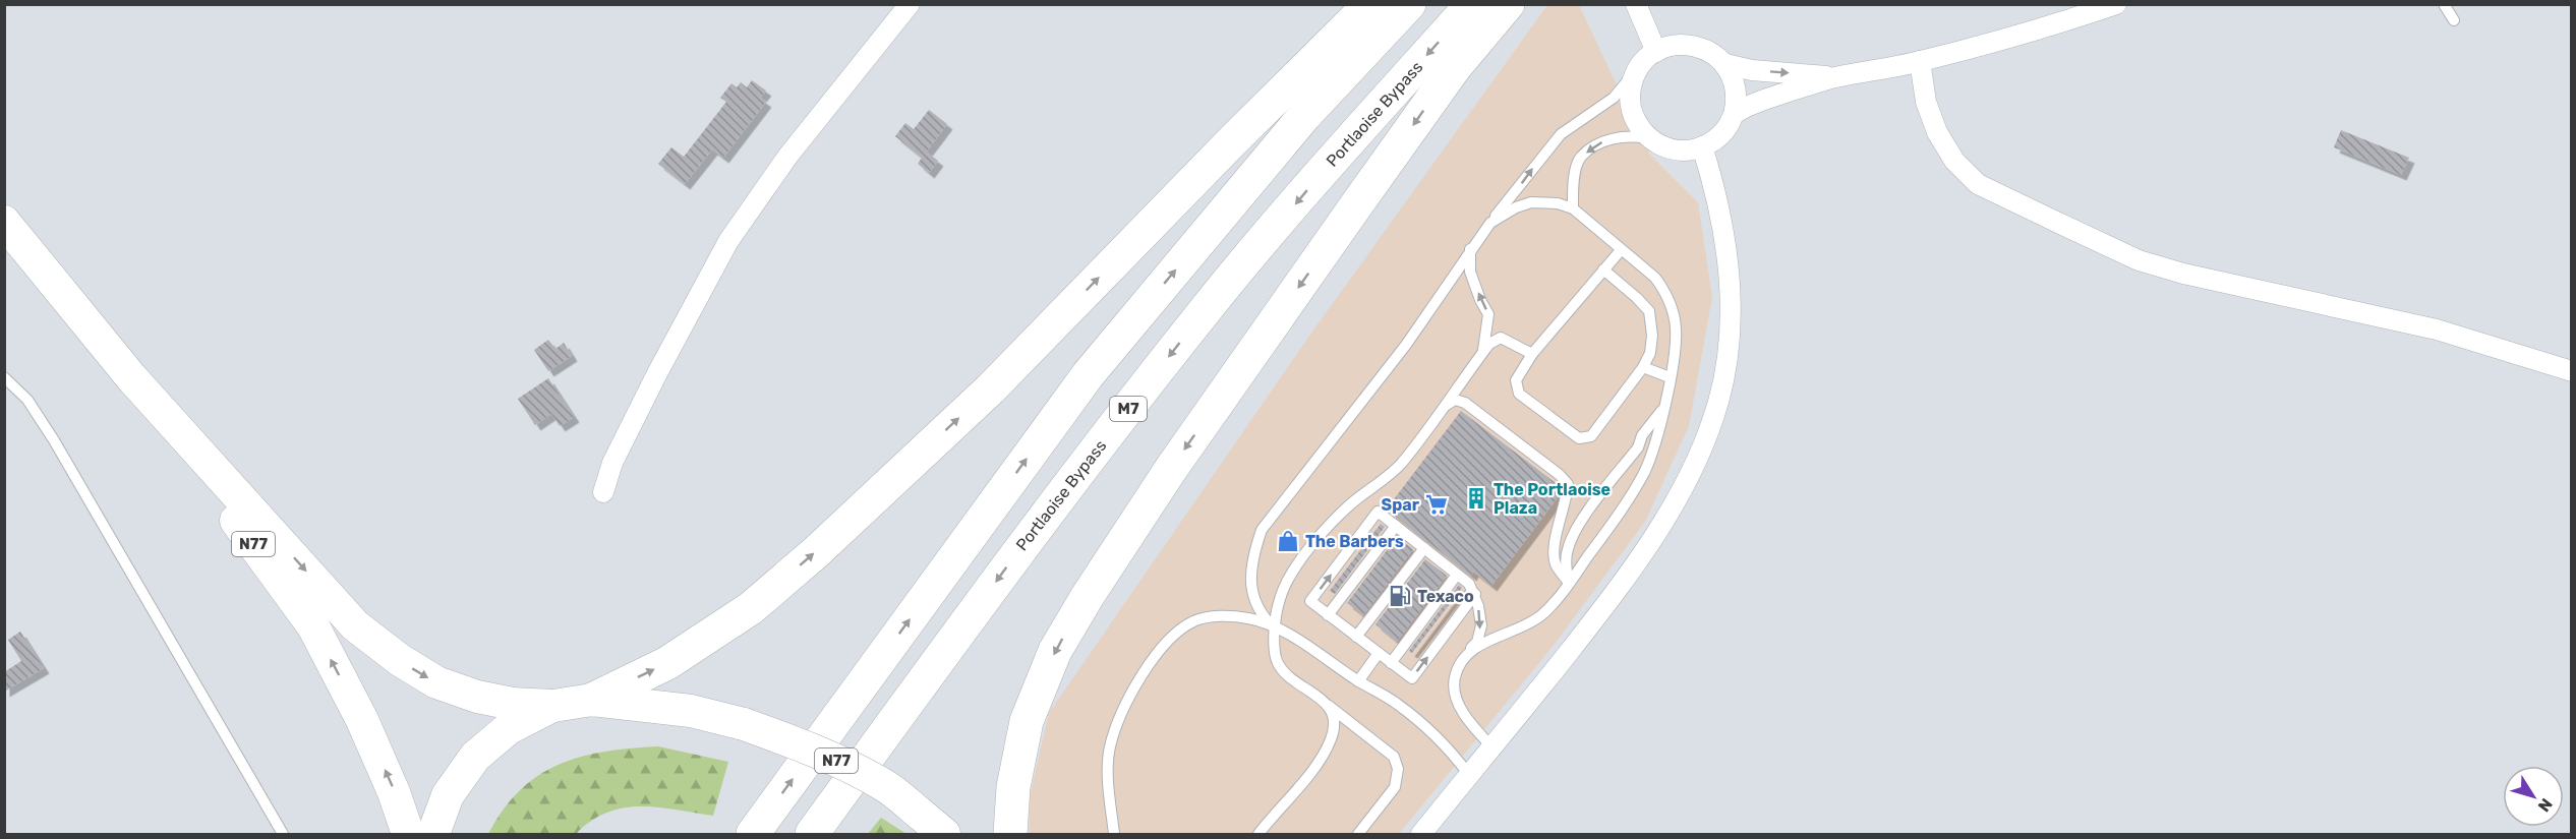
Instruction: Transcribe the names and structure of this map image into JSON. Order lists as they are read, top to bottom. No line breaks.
{"streets":{"highway":["Portlaoise Bypass","M7"],"main road":["N77"]},"places":{"building":["The Portlaoise Plaza"],"supermarket":["Spar"],"shop":["The Barbers"],"fuel station":["Texaco"]},"north":"bottom right"}
